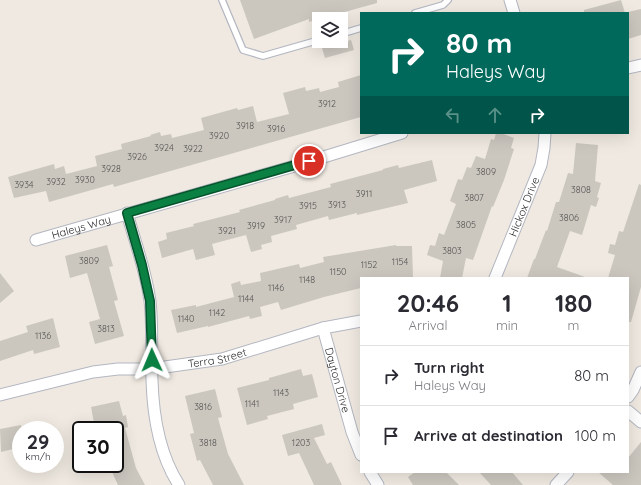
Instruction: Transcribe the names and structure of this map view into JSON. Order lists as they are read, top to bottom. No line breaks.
{"streets":{"street":["Hickox Drive","Haleys Way","Terra Street","Dayton Drive"]},"crossings":[["Terra Street","Dayton Drive"]],"house_numbers":["3912","3918","3916","3920","3924","3922","3926","3928","3809","3930","3932","3934","3808","3911","3807","3913","3915","3806","3917","3805","3919","3921","3803","3809","1154","1152","1150","1148","1146","1144","1142","1140","3813","1136","1143","1141","3816","3818","1203"],"page":{"turn":["80 m","Haleys Way"],"eta":["20:46","Arrival","1","min","180","m"],"list":[{"name":"Turn right","note":"Haleys Way","value":"80 m"},{"name":"Arrive at destination","value":"100 m"}],"speed":"29 km/h","limit":"30"}}
